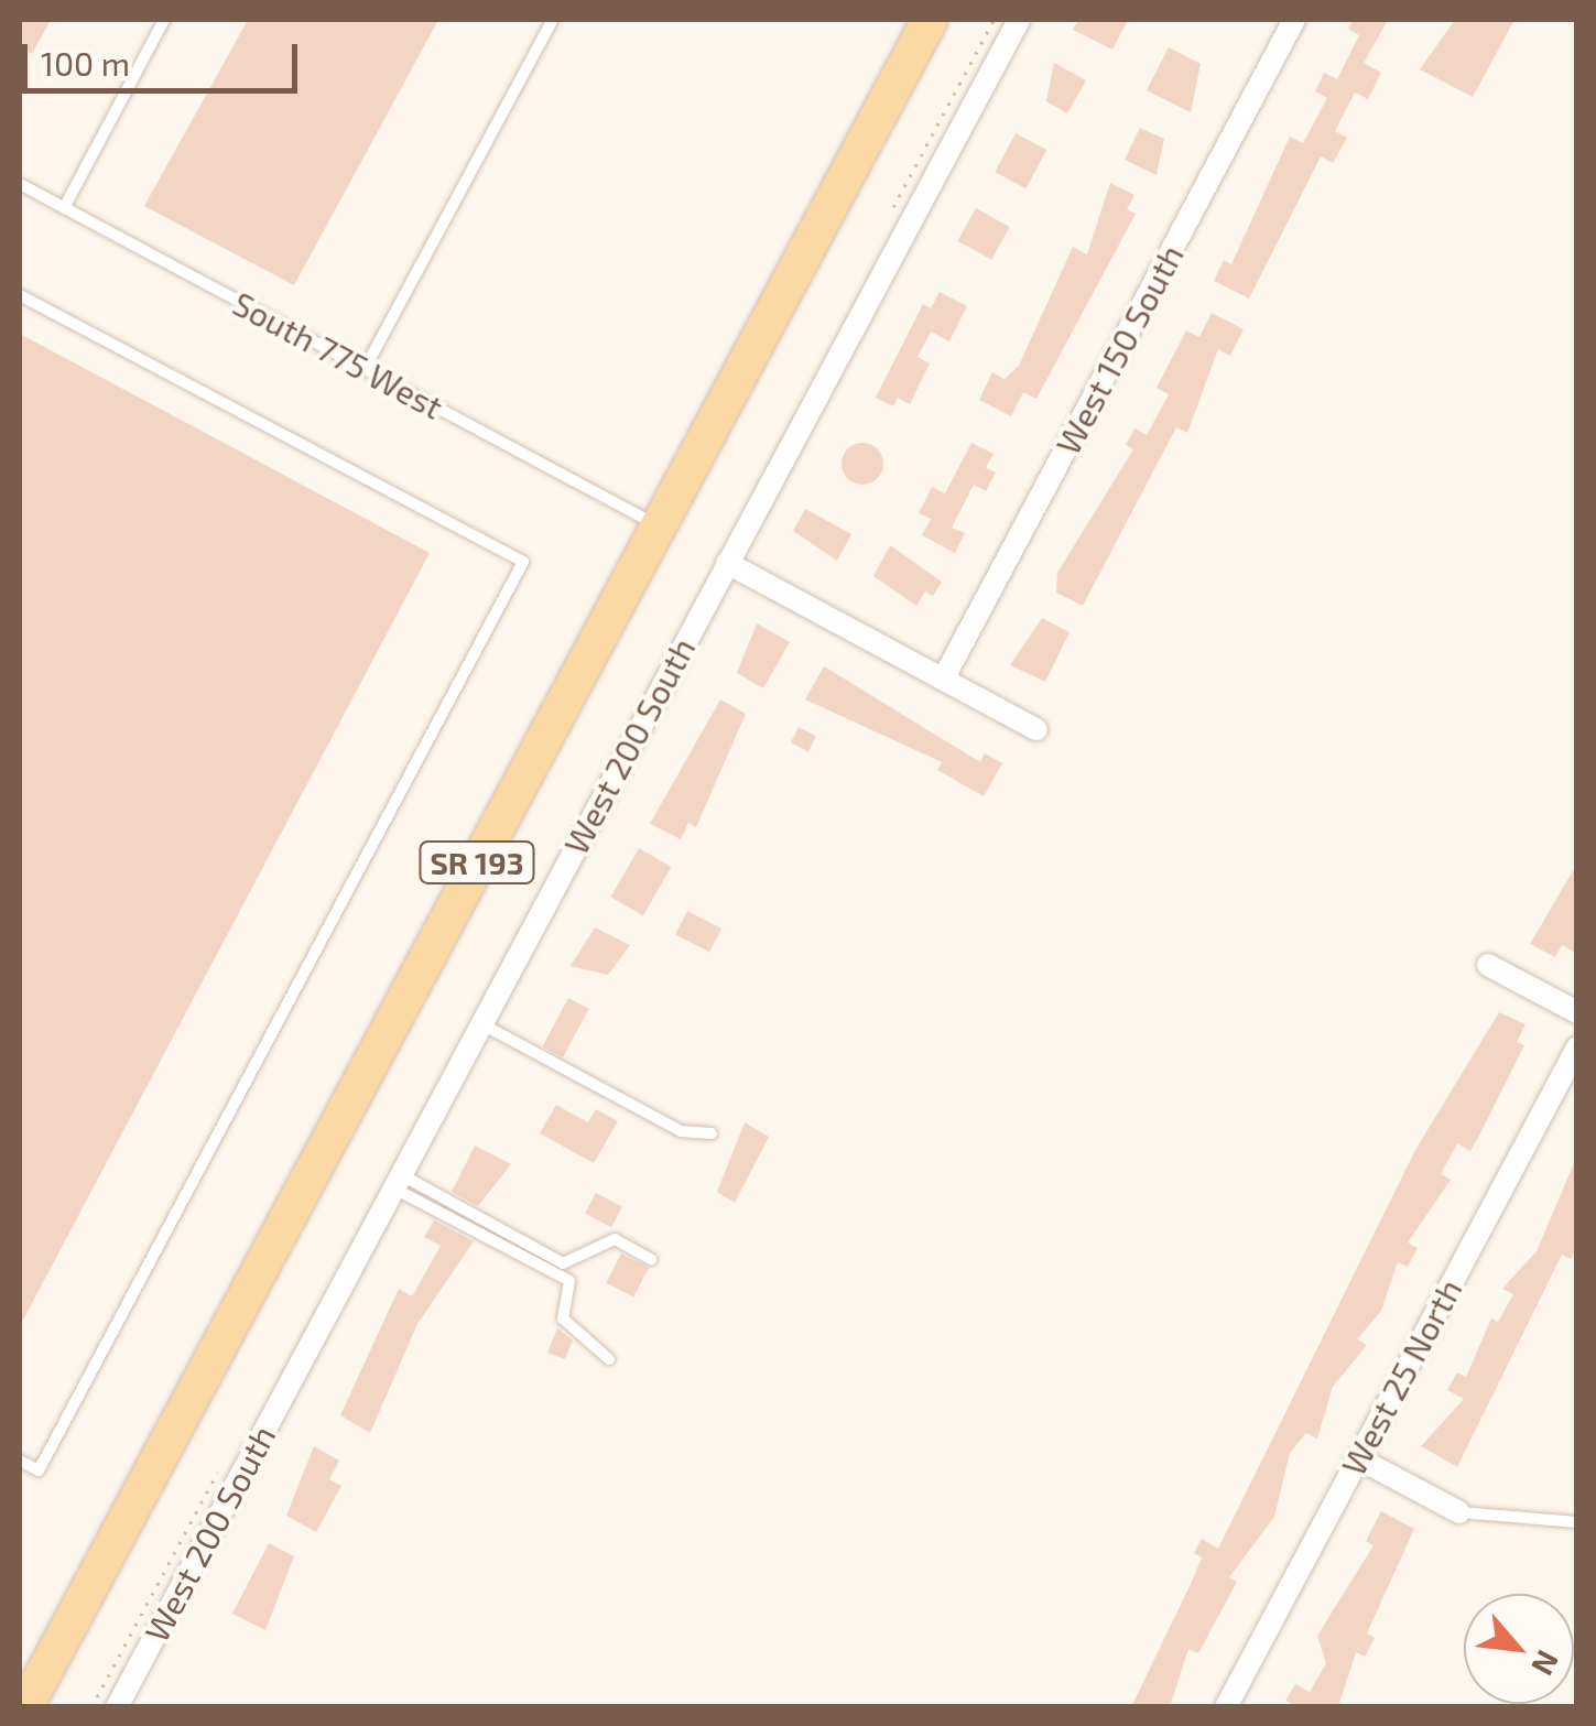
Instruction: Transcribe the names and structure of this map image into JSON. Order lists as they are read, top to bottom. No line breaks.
{"streets":{"main road":["SR 193"],"street":["West 150 South","West 200 South","West 25 North"],"lane":["South 775 West"]},"crossings":[["South 775 West","SR 193"]],"scale_bar":"100 m","north":"bottom right"}
